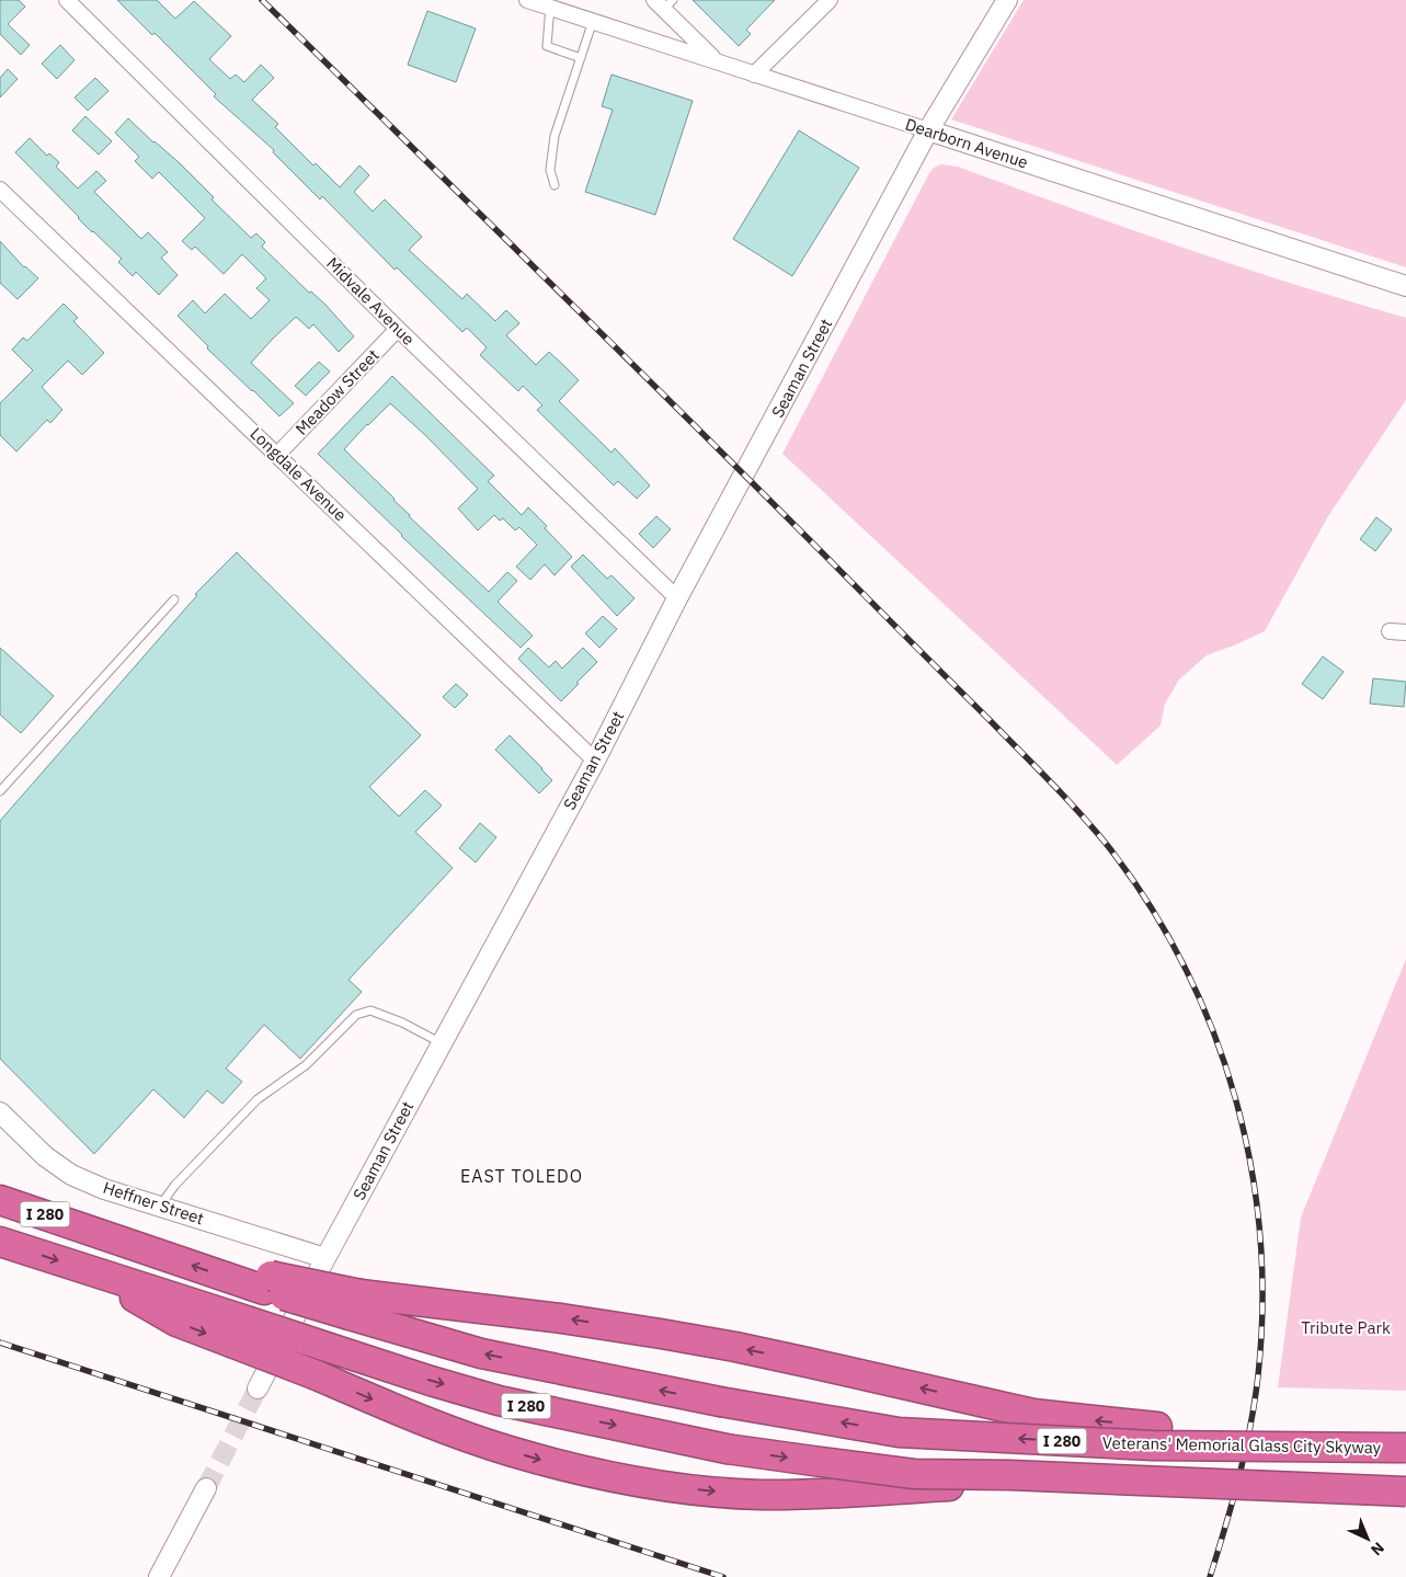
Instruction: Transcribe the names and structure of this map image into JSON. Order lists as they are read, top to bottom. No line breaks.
{"streets":{"highway":["I 280","Veterans' Memorial Glass City Skyway"],"street":["Dearborn Avenue","Midvale Avenue","Seaman Street","Meadow Street","Longdale Avenue","Heffner Street"]},"crossings":[["Dearborn Avenue","Seaman Street"],["Midvale Avenue","Seaman Street"],["Midvale Avenue","Meadow Street"],["Seaman Street","Longdale Avenue"],["Seaman Street","Heffner Street"],["Meadow Street","Longdale Avenue"],["I 280","Veterans' Memorial Glass City Skyway"]],"districts":["EAST TOLEDO"],"parks":["Tribute Park"],"north":"bottom right"}
